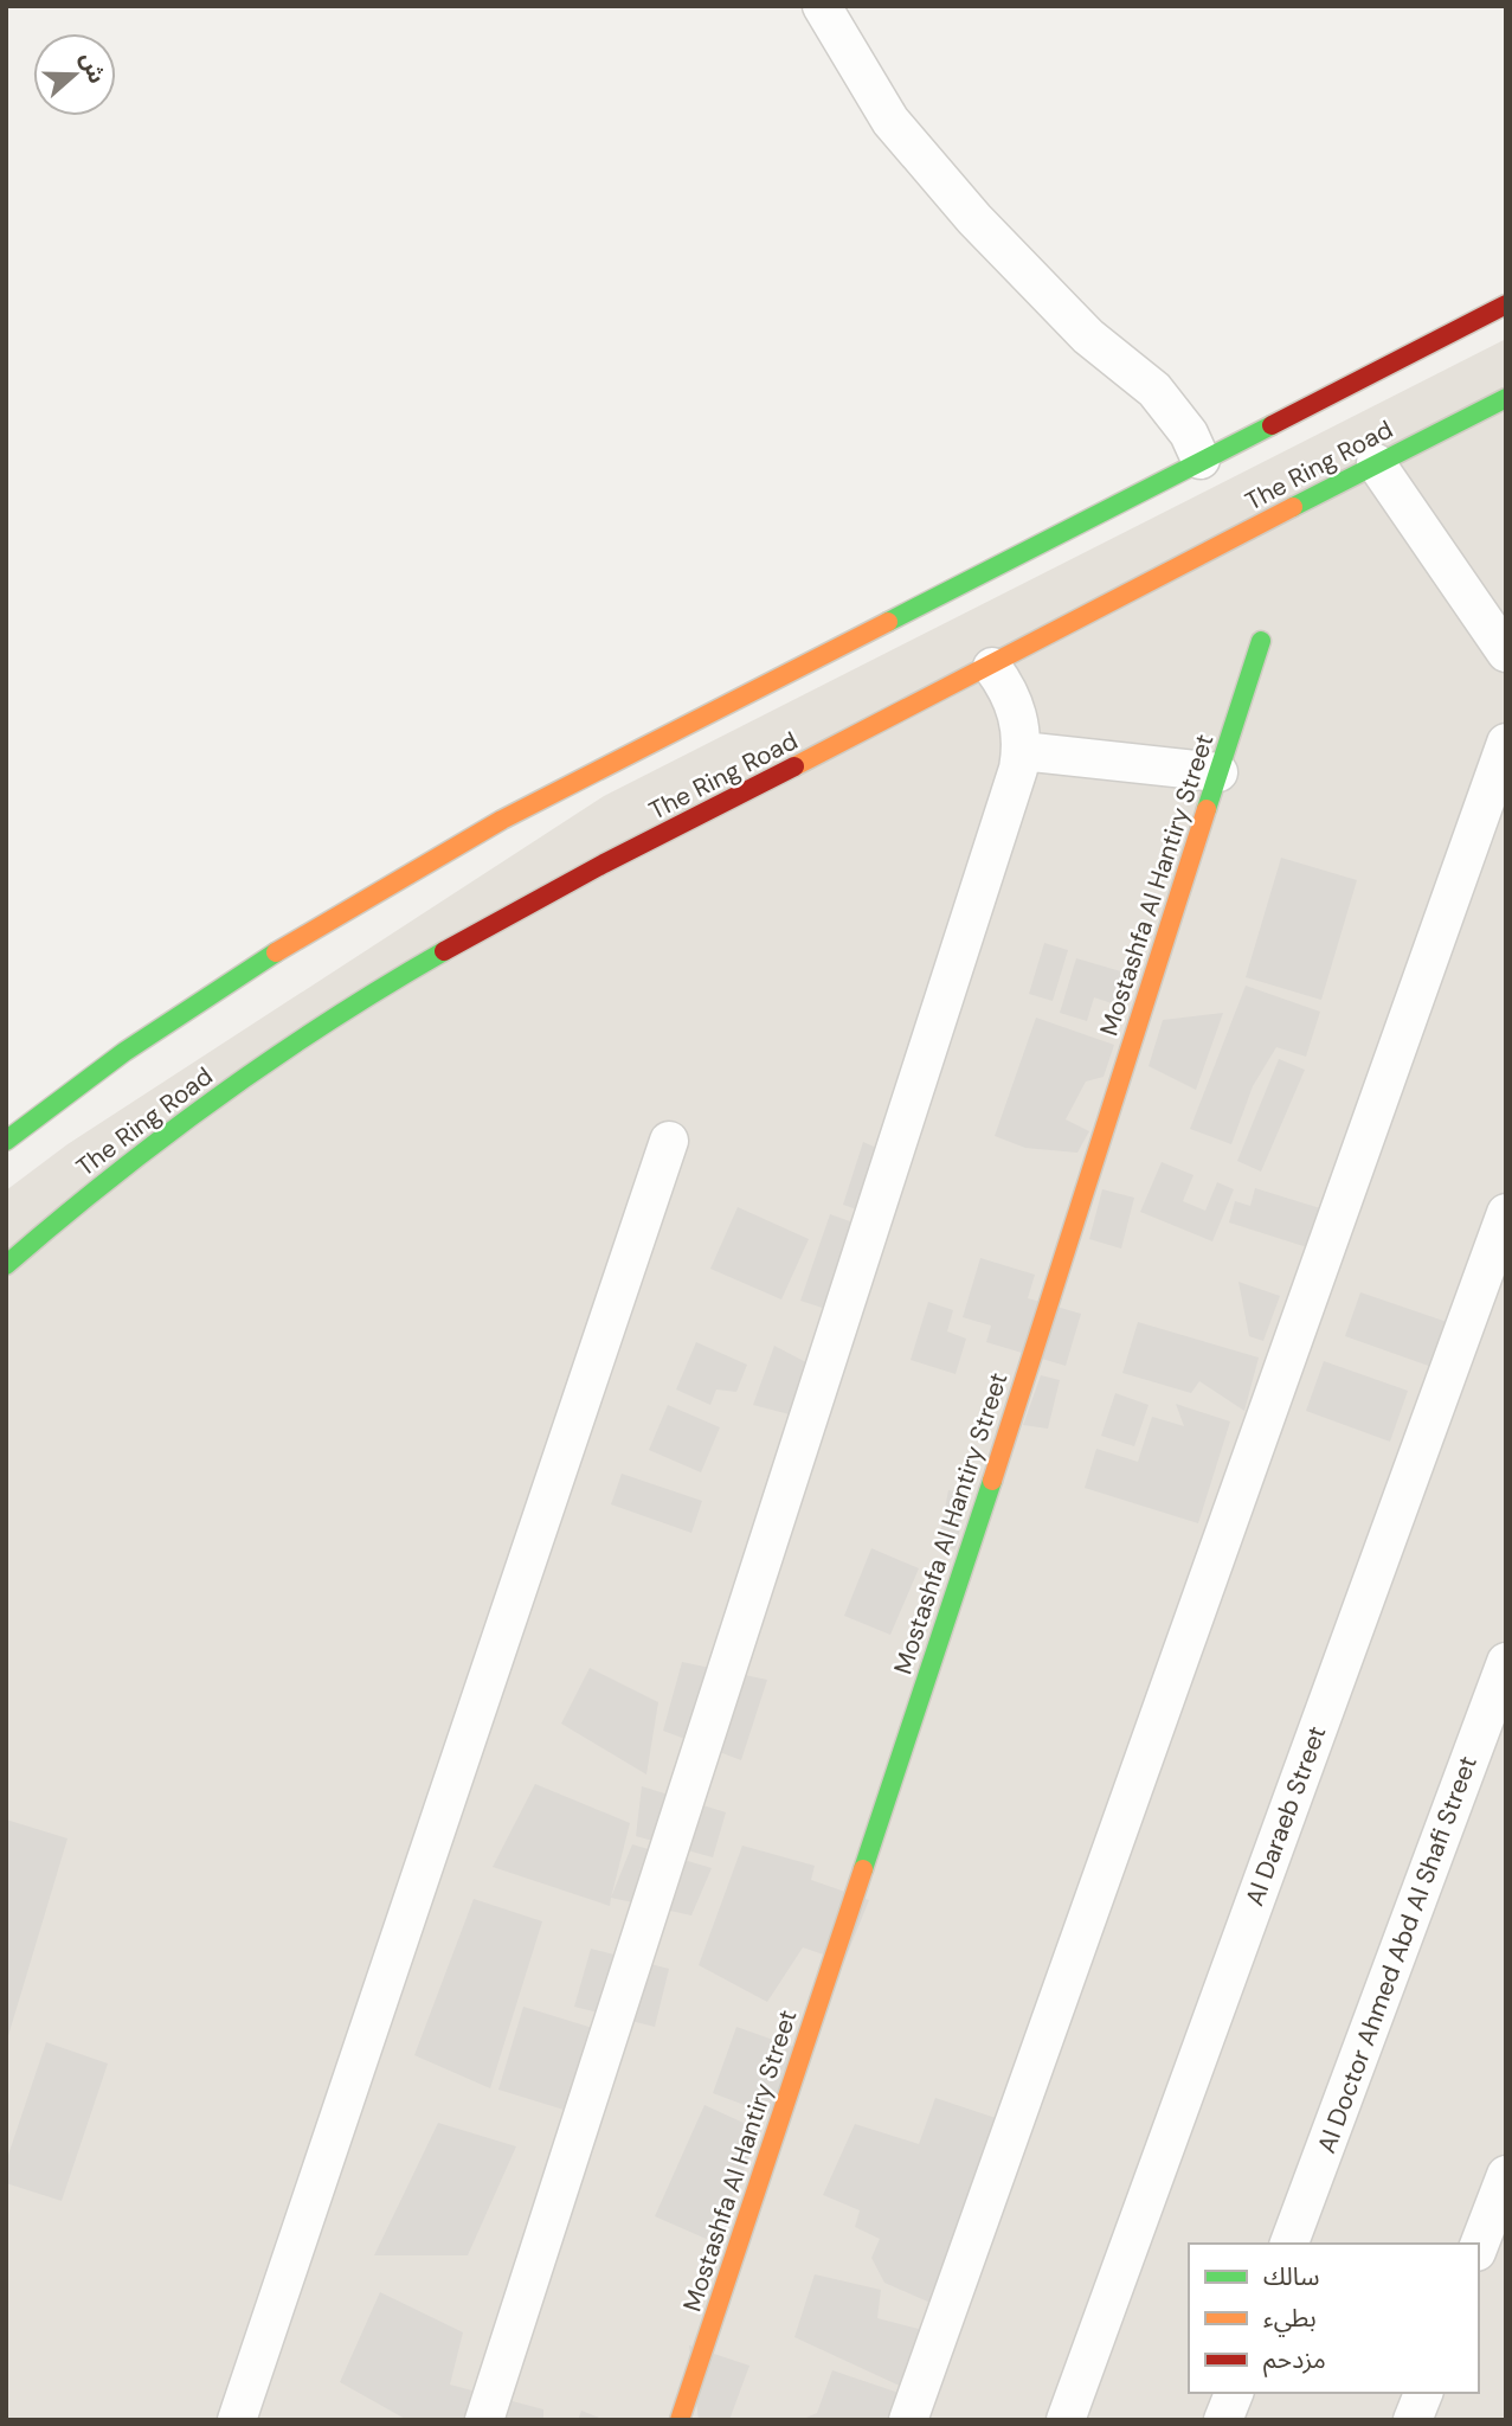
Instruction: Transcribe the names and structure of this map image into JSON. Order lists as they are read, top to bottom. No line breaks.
{"streets":{"main road":["The Ring Road","Mostashfa Al Hantiry Street"],"street":["Al Daraeb Street","Al Doctor Ahmed Abd Al Shafi Street"]},"legend":["سالك","بطيء","مزدحم"],"north":"right"}
